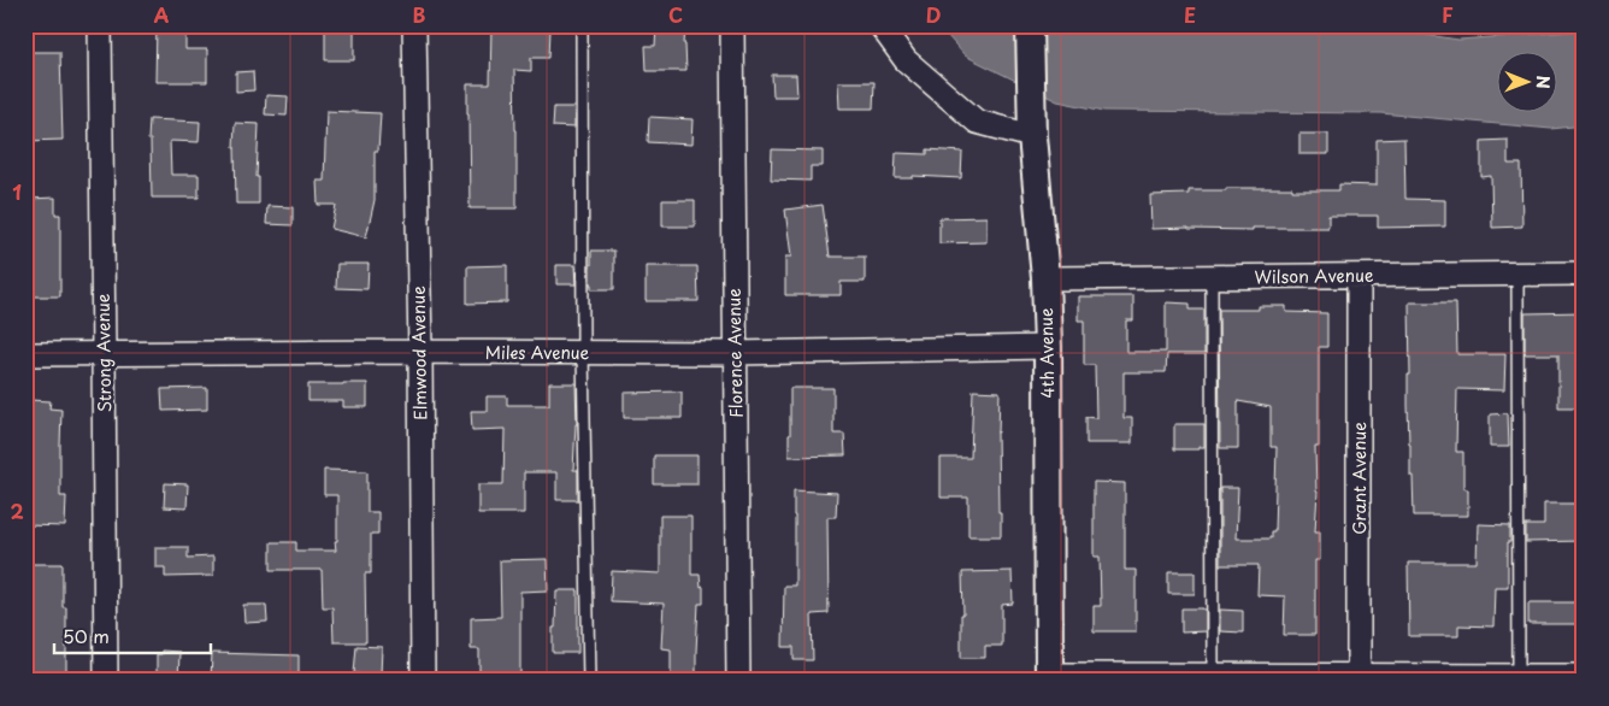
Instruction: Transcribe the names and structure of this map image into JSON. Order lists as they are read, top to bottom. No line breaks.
{"streets":{"street":["Wilson Avenue","Miles Avenue","Strong Avenue","Elmwood Avenue","Florence Avenue","4th Avenue","Grant Avenue"]},"crossings":[["Wilson Avenue","4th Avenue"],["Wilson Avenue","Grant Avenue"],["Miles Avenue","Strong Avenue"],["Miles Avenue","Elmwood Avenue"],["Miles Avenue","Florence Avenue"],["Miles Avenue","4th Avenue"]],"scale_bar":"50 m","north":"right","grid":{"columns":["A","B","C","D","E","F"],"rows":["1","2"]}}
